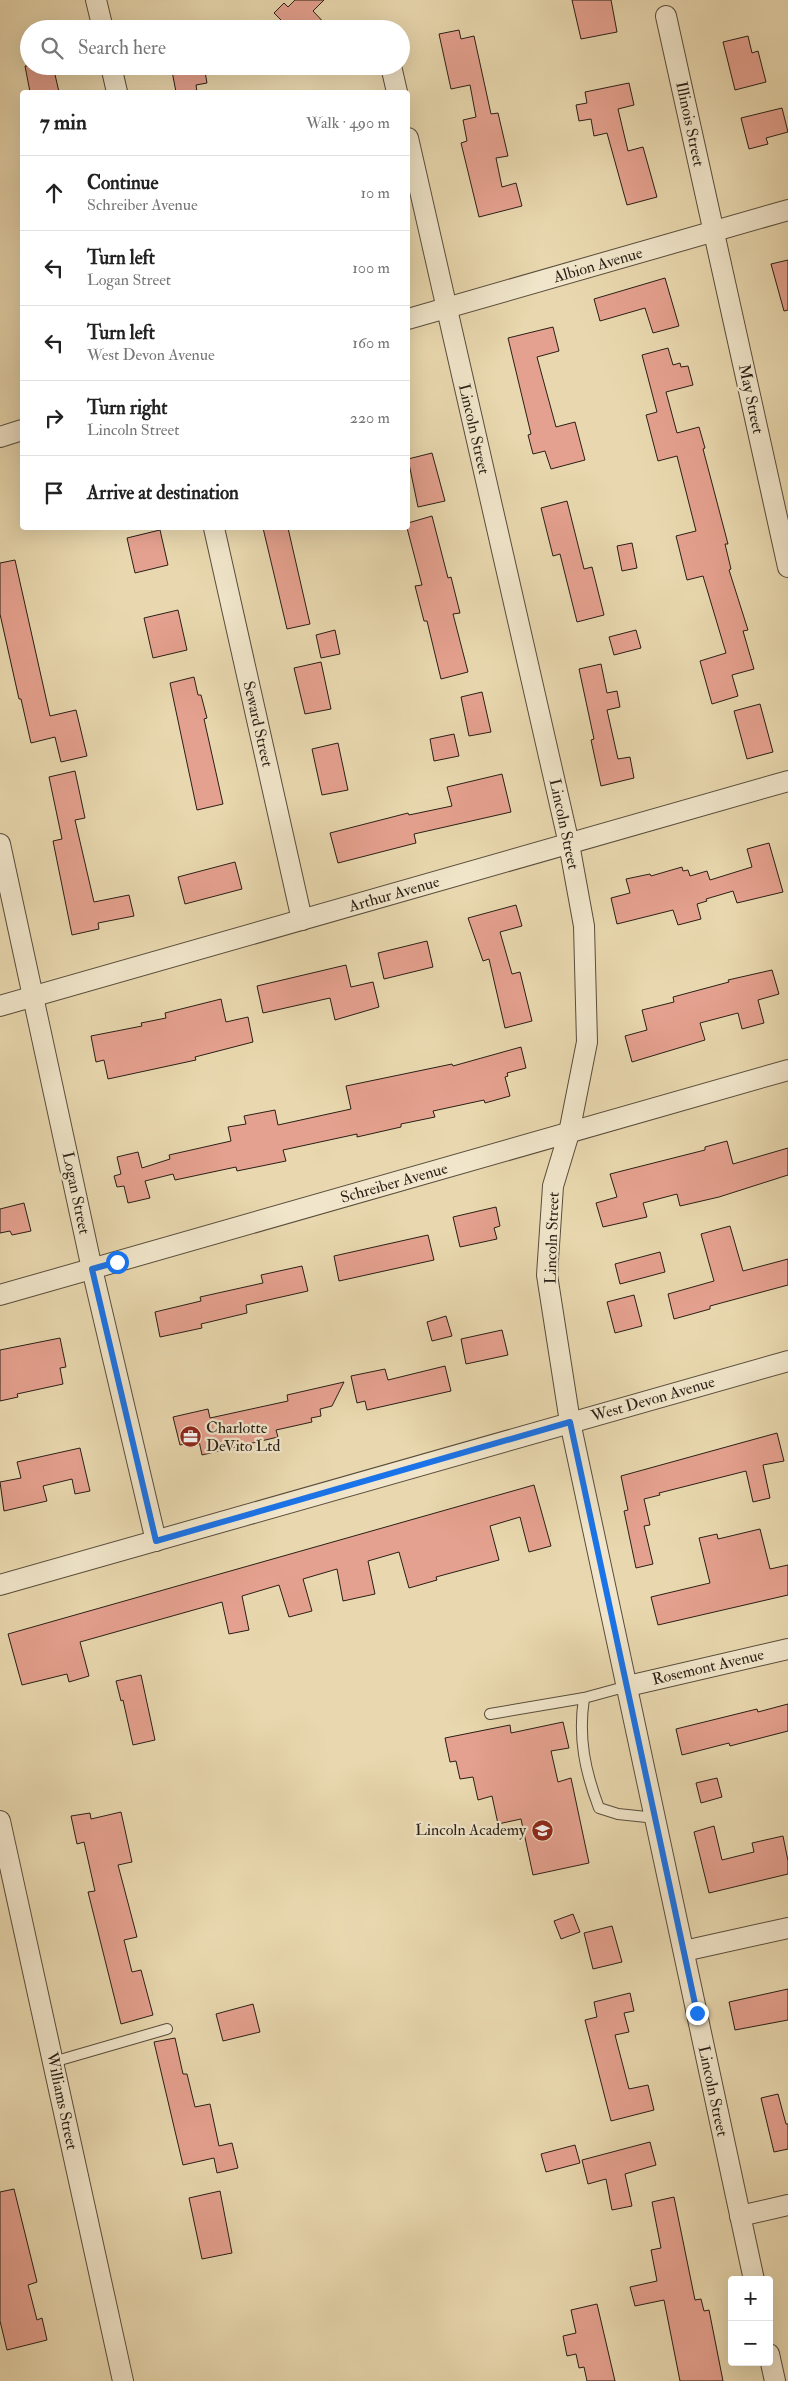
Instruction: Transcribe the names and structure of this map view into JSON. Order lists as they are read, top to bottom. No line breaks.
{"streets":{"street":["Illinois Street","Albion Avenue","May Street","Lincoln Street","Seward Street","Arthur Avenue","Schreiber Avenue","Logan Street","West Devon Avenue","Rosemont Avenue","Williams Street"]},"crossings":[["Illinois Street","Albion Avenue"],["Illinois Street","May Street"],["Albion Avenue","May Street"],["Albion Avenue","Lincoln Street"],["Lincoln Street","Arthur Avenue"],["Lincoln Street","Schreiber Avenue"],["Lincoln Street","West Devon Avenue"],["Lincoln Street","Rosemont Avenue"],["Seward Street","Arthur Avenue"],["Arthur Avenue","Logan Street"],["Schreiber Avenue","Logan Street"],["Logan Street","West Devon Avenue"]],"places":{"office":["Charlotte DeVito Ltd"],"school or university":["Lincoln Academy"]},"page":{"search":"Search here","heading":["7 min","Walk · 490 m"],"list":[["Continue","Schreiber Avenue","10 m"],["Turn left","Logan Street","100 m"],["Turn left","West Devon Avenue","160 m"],["Turn right","Lincoln Street","220 m"],"Arrive at destination"],"map_buttons":["+","−"]}}
